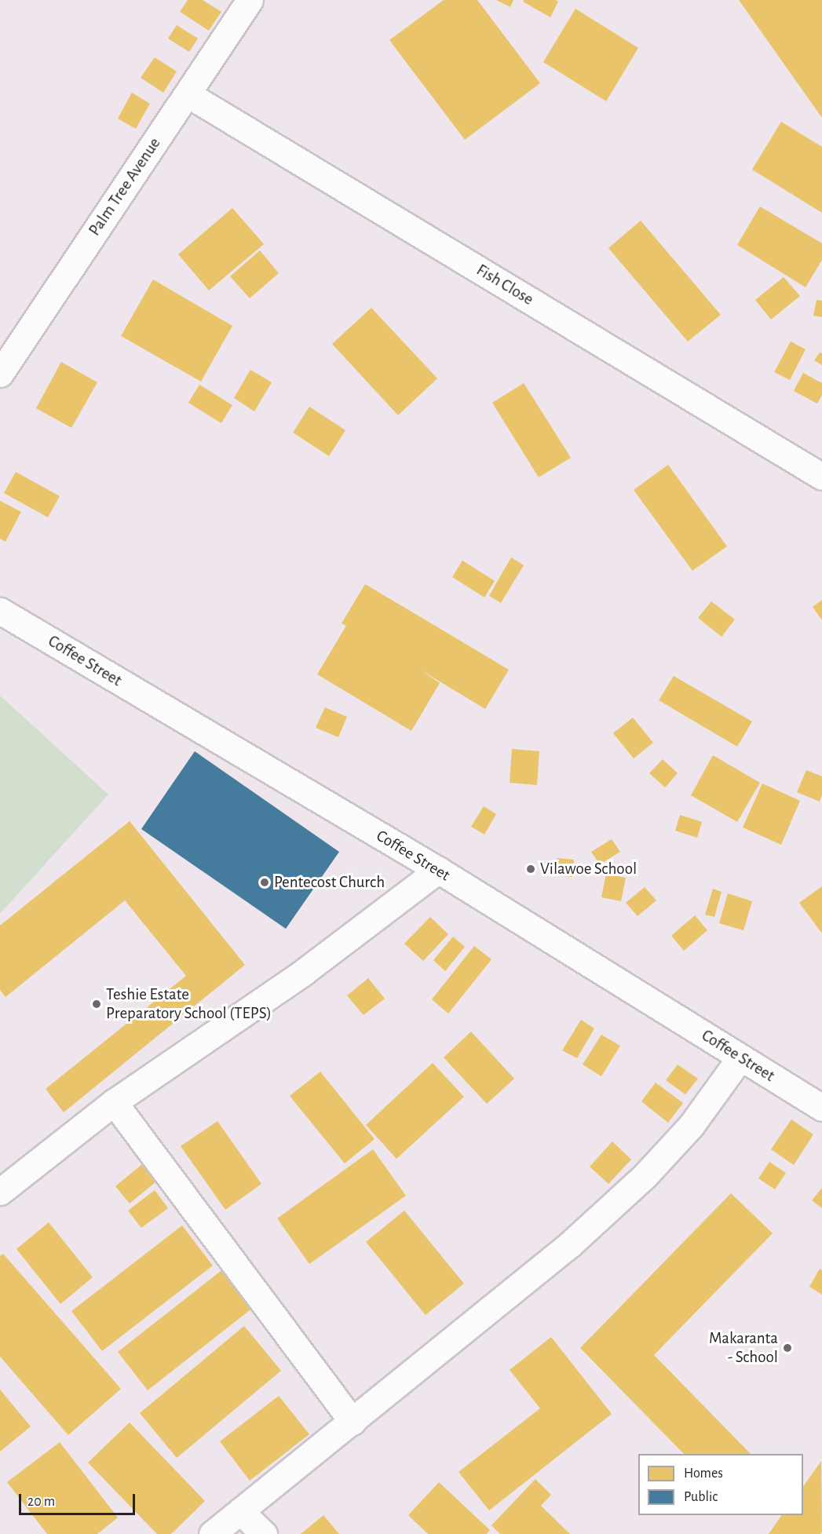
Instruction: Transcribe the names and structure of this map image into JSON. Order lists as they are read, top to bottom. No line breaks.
{"streets":{"street":["Palm Tree Avenue","Fish Close","Coffee Street"]},"crossings":[["Palm Tree Avenue","Fish Close"]],"places":["Vilawoe School","Pentecost Church","Teshie Estate Preparatory School (TEPS)","Makaranta - School"],"legend":["Homes","Public"],"scale_bar":"20 m"}
